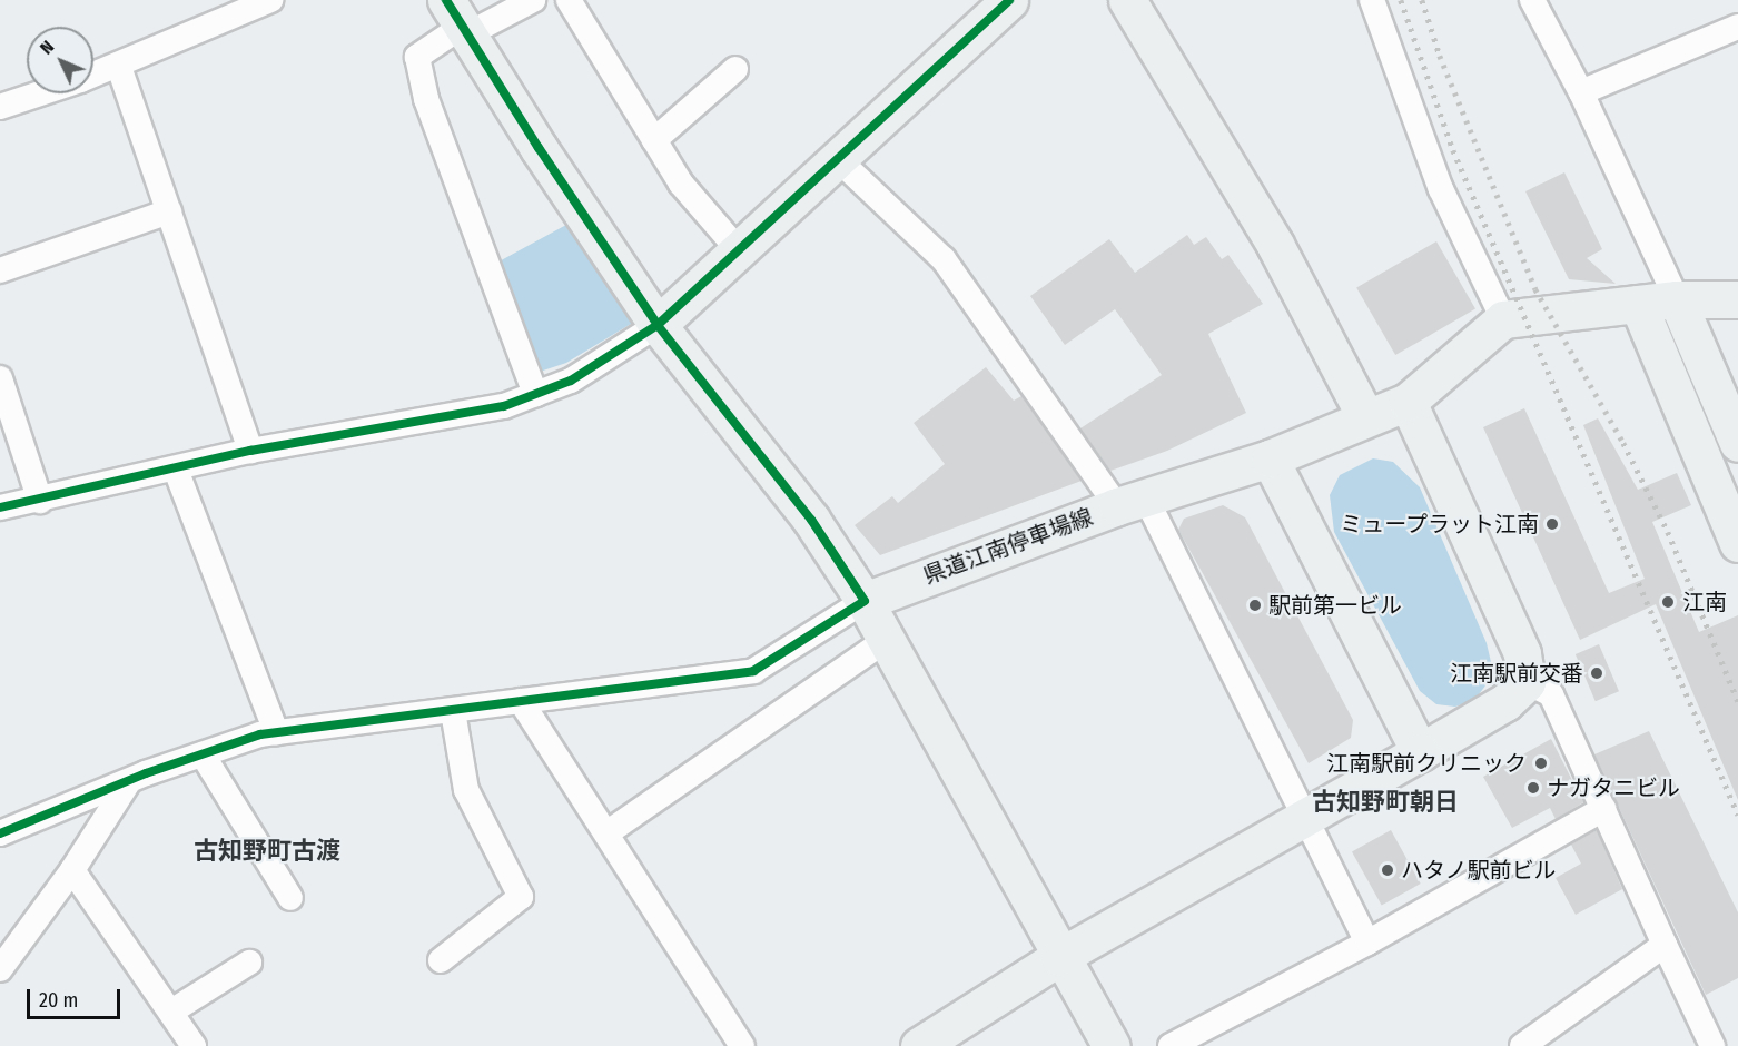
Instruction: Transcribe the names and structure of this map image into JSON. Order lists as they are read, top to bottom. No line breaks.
{"streets":{"street":["県道江南停車場線"]},"districts":["古知野町朝日","古知野町古渡"],"places":["ミュープラット江南","江南","駅前第一ビル","江南駅前交番","江南駅前クリニック","ナガタニビル","ハタノ駅前ビル"],"scale_bar":"20 m","north":"top left"}
